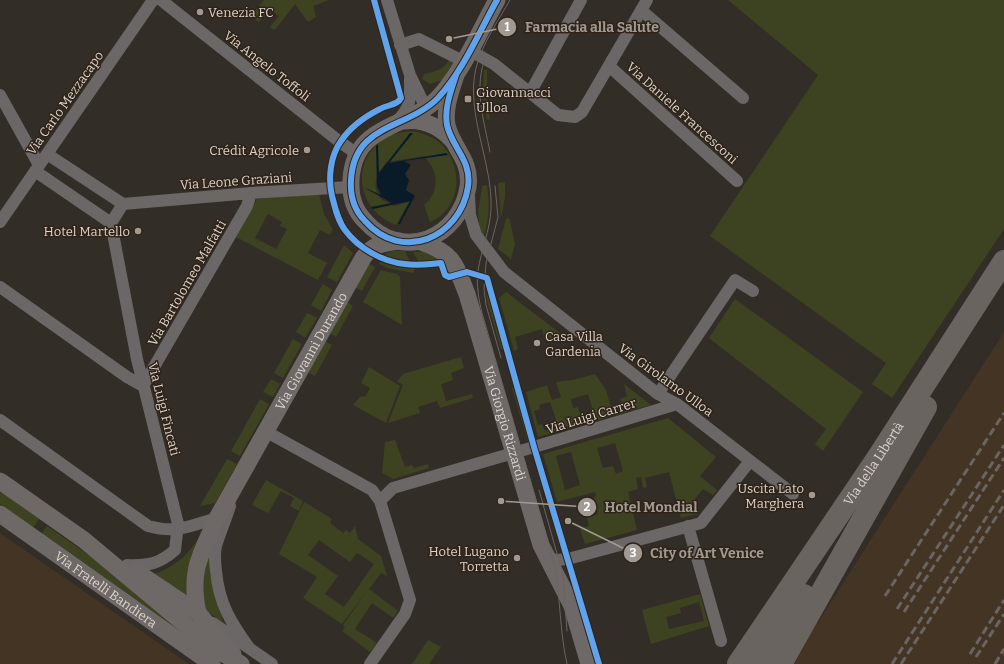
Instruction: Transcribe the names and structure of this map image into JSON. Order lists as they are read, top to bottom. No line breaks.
{"streets":{"highway":["Via della Libertà"],"street":["Via Angelo Toffoli","Via Carlo Mezzacapo","Via Daniele Francesconi","Via Leone Graziani","Via Bartolomeo Malfatti","Via Giovanni Durando","Via Girolamo Ulloa","Via Luigi Fincati","Via Luigi Carrer","Via Giorgio Rizzardi","Via Fratelli Bandiera"]},"crossings":[["Via Angelo Toffoli","Via Leone Graziani"],["Via Angelo Toffoli","Via Giovanni Durando"],["Via Angelo Toffoli","Via Girolamo Ulloa"],["Via Angelo Toffoli","Via Giorgio Rizzardi"],["Via Leone Graziani","Via Bartolomeo Malfatti"],["Via Leone Graziani","Via Giovanni Durando"],["Via Leone Graziani","Via Girolamo Ulloa"],["Via Leone Graziani","Via Giorgio Rizzardi"],["Via Bartolomeo Malfatti","Via Luigi Fincati"],["Via Giovanni Durando","Via Girolamo Ulloa"],["Via Giovanni Durando","Via Giorgio Rizzardi"],["Via Giovanni Durando","Via Fratelli Bandiera"],["Via Girolamo Ulloa","Via Luigi Carrer"],["Via Girolamo Ulloa","Via Giorgio Rizzardi"],["Via Luigi Fincati","Via Fratelli Bandiera"],["Via Luigi Carrer","Via Giorgio Rizzardi"]],"places":{"other":["Venezia FC","Farmacia alla Salute","Crédit Agricole","Hotel Martello","Casa Villa Gardenia","Uscita Lato Marghera","Hotel Mondial","City of Art Venice","Hotel Lugano Torretta"],"transit":["Giovannacci Ulloa"]}}
